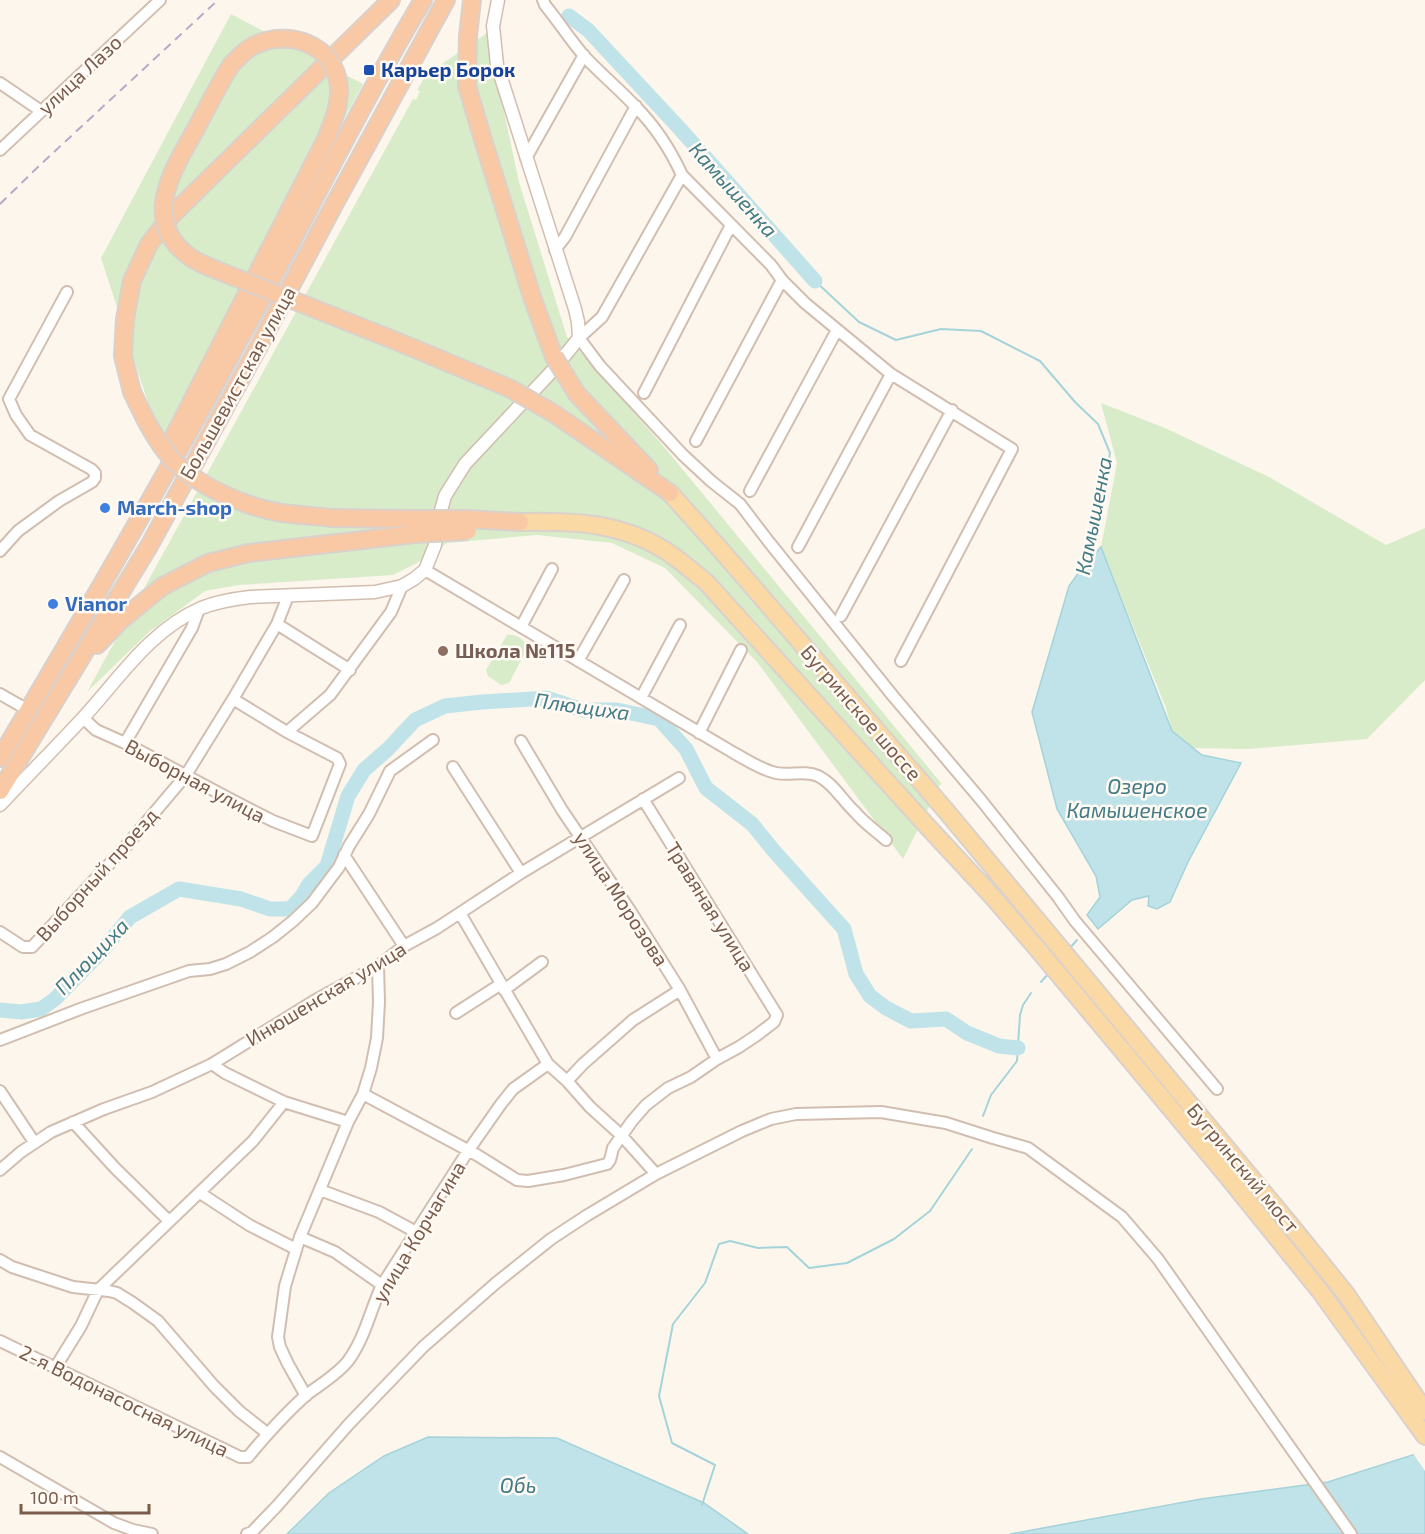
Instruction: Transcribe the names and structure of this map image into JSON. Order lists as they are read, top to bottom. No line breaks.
{"streets":{"highway":["Большевистская улица"],"main road":["Бугринское шоссе","Бугринский мост"],"street":["улица Лазо","Выборная улица","Выборный проезд","улица Морозова","Травяная улица","Инюшенская улица","улица Корчагина","2-я Водонасосная улица"]},"crossings":[["Бугринское шоссе","Бугринский мост"],["Выборная улица","Выборный проезд"],["улица Морозова","Травяная улица"],["улица Морозова","Инюшенская улица"],["Травяная улица","Инюшенская улица"],["улица Корчагина","2-я Водонасосная улица"]],"water":["Камышенка","Плющиха","Озеро Камышенское","Обь"],"places":{"transit":["Карьер Борок"],"other":["March-shop","Vianor","Школа №115"]},"scale_bar":"100 m"}
